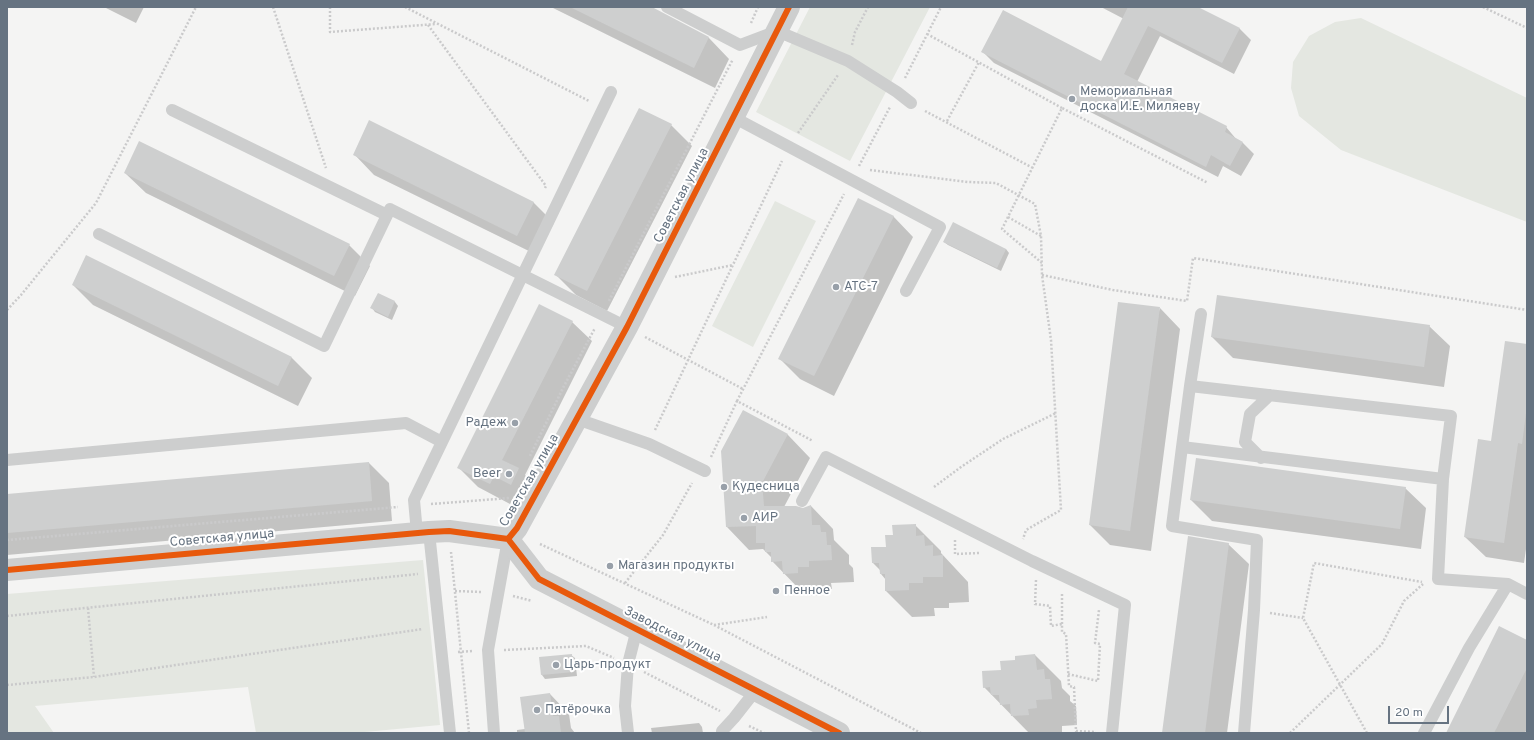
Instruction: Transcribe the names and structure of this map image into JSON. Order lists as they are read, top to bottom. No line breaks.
{"streets":{"street":["Советская улица","Заводская улица"]},"crossings":[["Советская улица","Заводская улица"]],"places":["Мемориальная доска И.Е. Миляеву","АТС-7","Радеж","Beer","Кудесница","АИР","Магазин продукты","Пенное","Царь-продукт","Пятёрочка"],"scale_bar":"20 m"}
